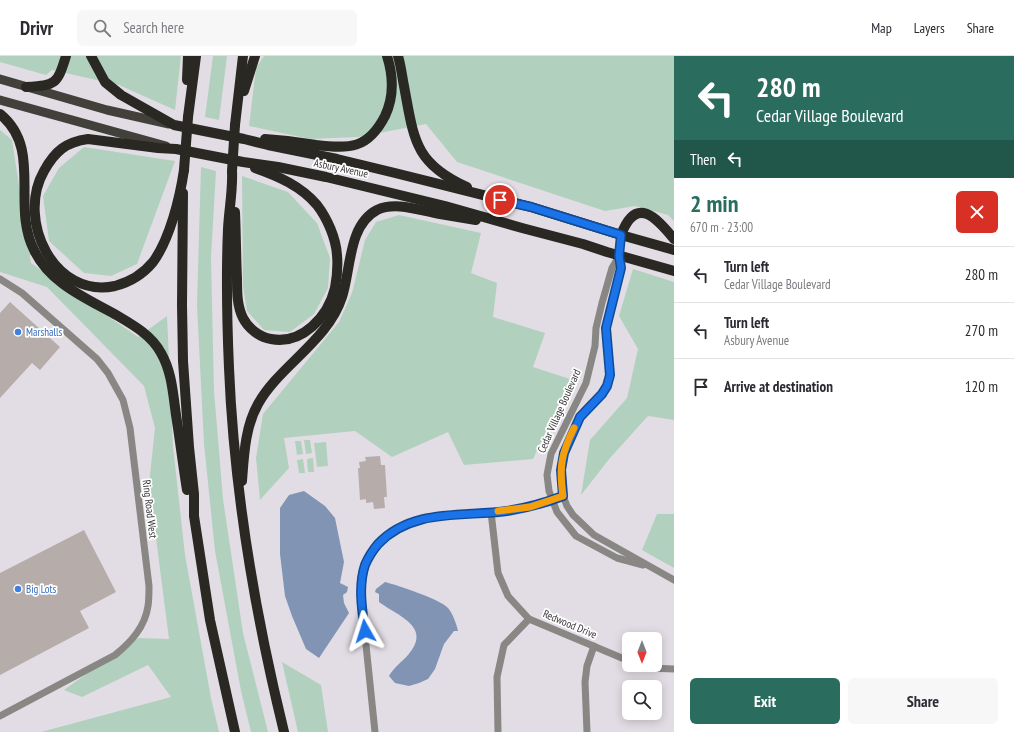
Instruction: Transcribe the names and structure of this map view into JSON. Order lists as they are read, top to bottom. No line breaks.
{"streets":{"highway":["Asbury Avenue"],"street":["Cedar Village Boulevard","Ring Road West","Redwood Drive"]},"crossings":[["Asbury Avenue","Cedar Village Boulevard"]],"places":["Marshalls","Big Lots"],"north":"bottom","page":{"header":"Drivr","search":"Search here","nav":["Map","Layers","Share"],"turn":["280 m","Cedar Village Boulevard"],"then":"Then","heading":["2 min","670 m · 23:00"],"list":[{"name":"Turn left","note":"Cedar Village Boulevard","value":"280 m"},{"name":"Turn left","note":"Asbury Avenue","value":"270 m"},{"name":"Arrive at destination","value":"120 m"}],"buttons":["Exit","Share"]}}
